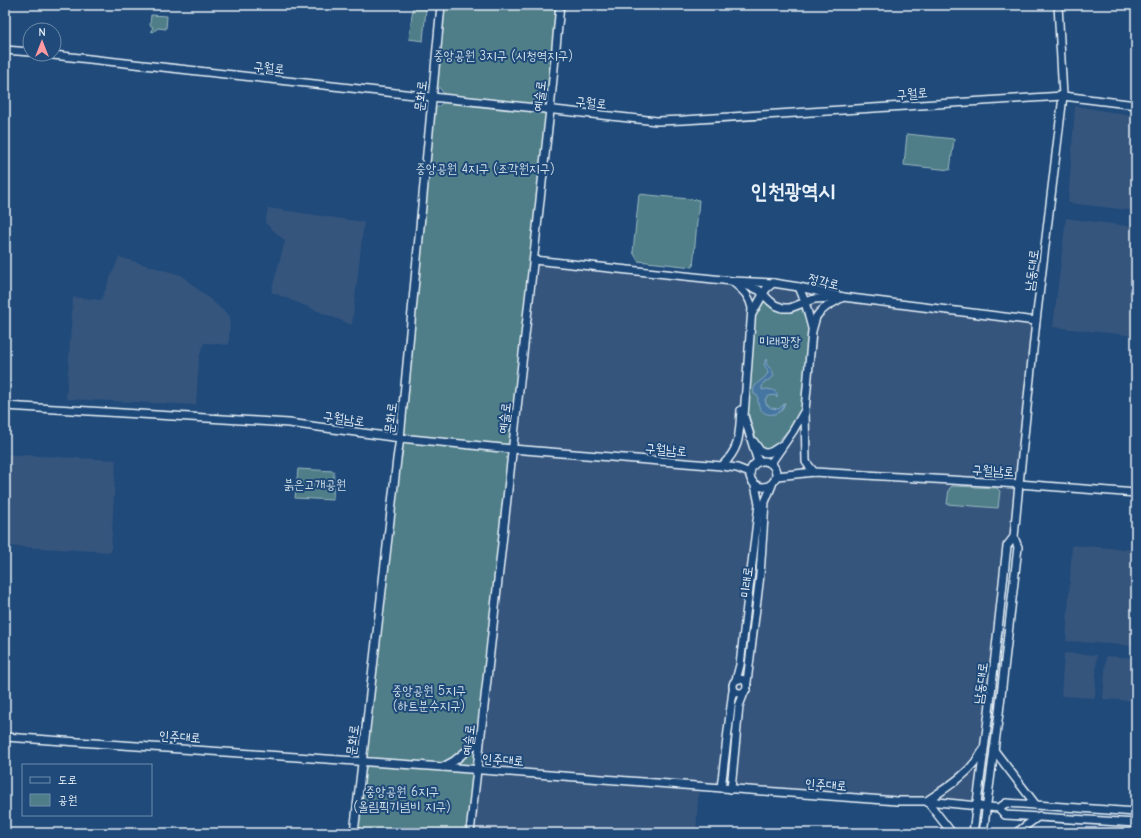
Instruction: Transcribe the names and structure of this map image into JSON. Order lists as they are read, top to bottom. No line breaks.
{"streets":{"main road":["구월로","문화로","예술로","남동대로","정각로","구월남로","미래로","인주대로"]},"crossings":[["구월로","문화로"],["구월로","예술로"],["구월로","남동대로"],["문화로","구월남로"],["문화로","인주대로"],["예술로","정각로"],["예술로","구월남로"],["예술로","인주대로"],["남동대로","구월남로"],["남동대로","인주대로"],["구월남로","미래로"]],"districts":["인천광역시"],"parks":["중앙공원 3지구 (시청역지구)","중앙공원 4지구 (조각원지구)","미래광장","붉은고개공원","중앙공원 5지구 (하트분수지구)","중앙공원 6지구 (올림픽기념비 지구)"],"legend":["도로","공원"],"north":"top"}
